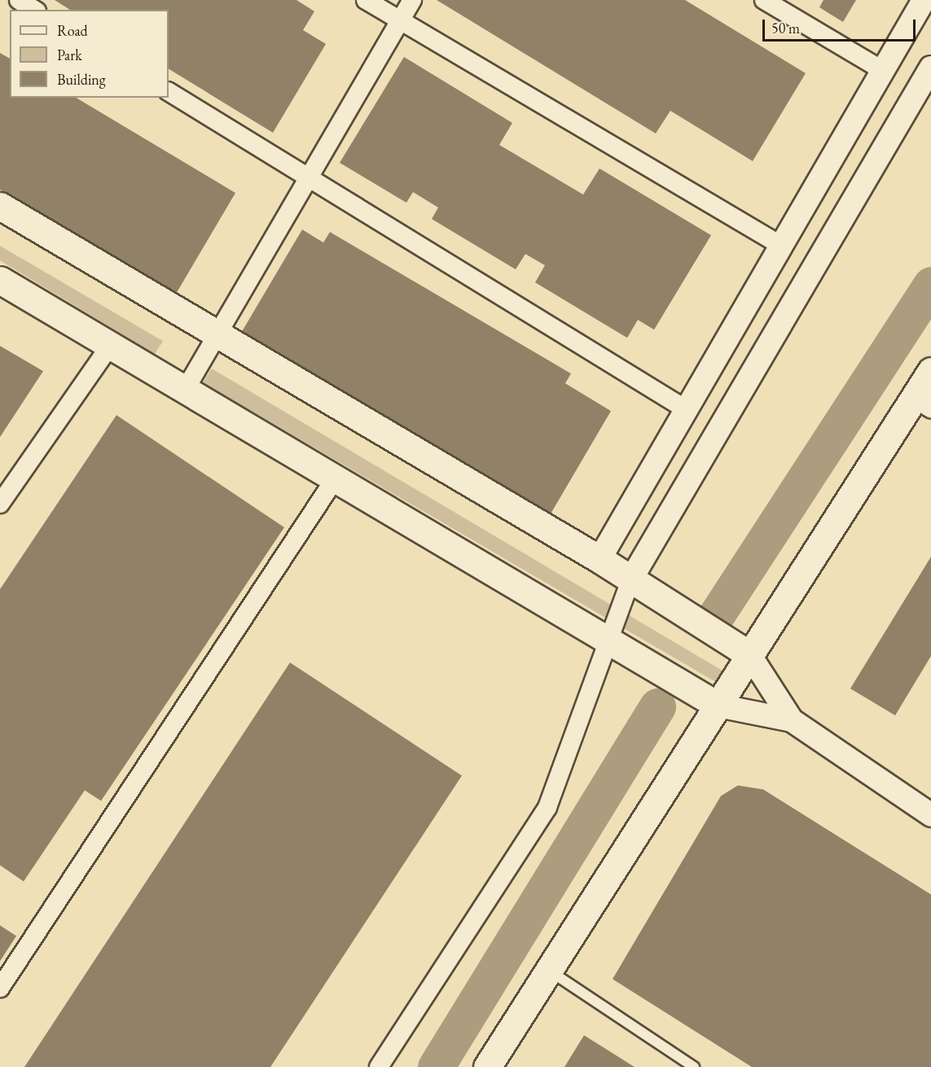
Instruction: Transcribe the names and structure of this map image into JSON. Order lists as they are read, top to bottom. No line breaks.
{"legend":["Road","Park","Building"],"scale_bar":"50 m"}
